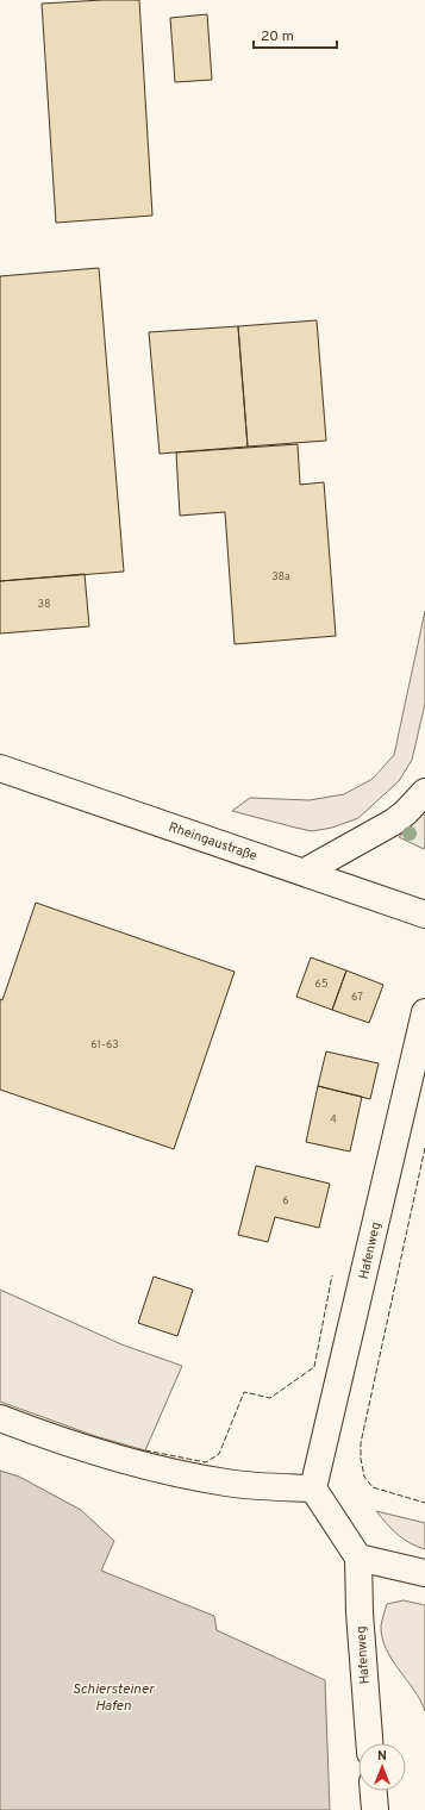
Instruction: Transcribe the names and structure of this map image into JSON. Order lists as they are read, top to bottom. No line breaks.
{"streets":{"street":["Rheingaustraße","Hafenweg"]},"water":["Schiersteiner Hafen"],"house_numbers":["38a","38","65","67","61-63","4","6"],"scale_bar":"20 m","north":"top"}
